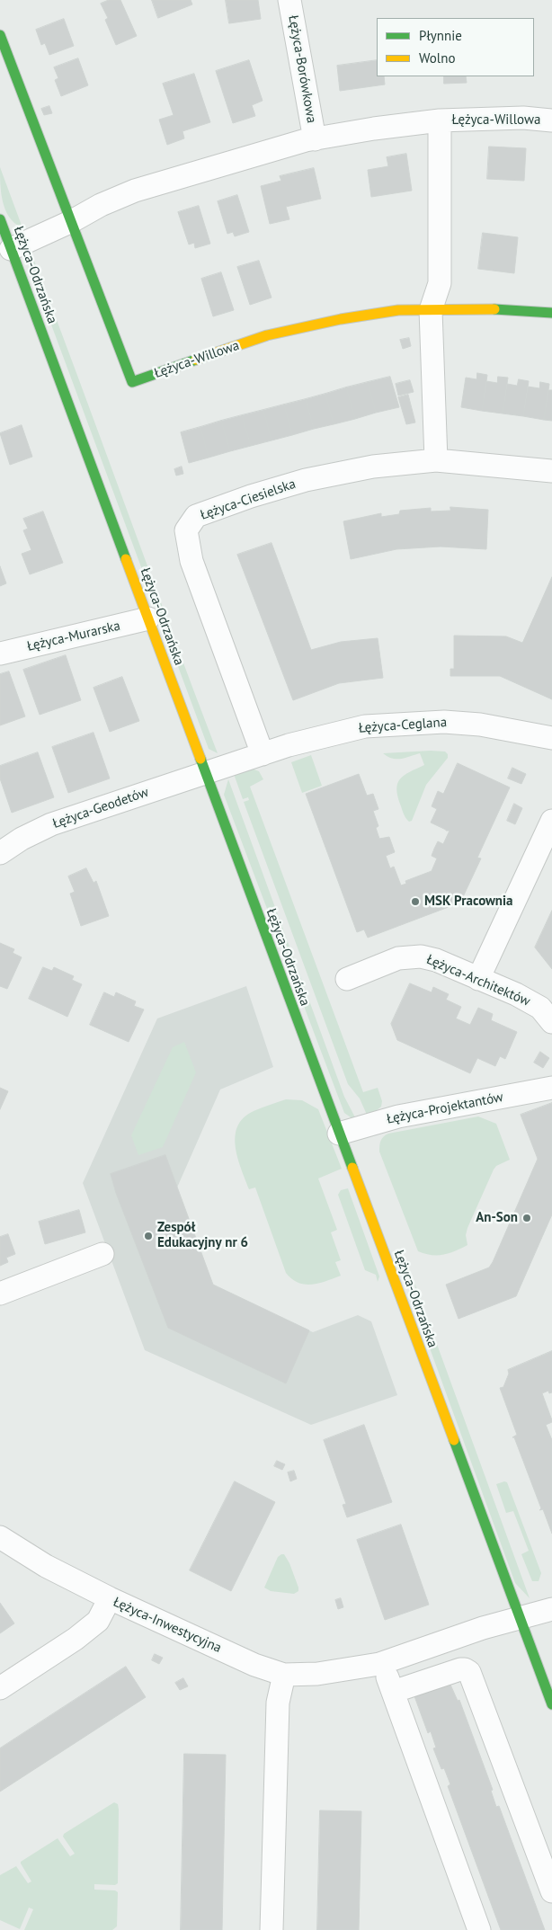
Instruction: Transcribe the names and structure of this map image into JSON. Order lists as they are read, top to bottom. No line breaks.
{"streets":{"main road":["Łężyca-Willowa","Łężyca-Odrzańska"],"street":["Łężyca-Borówkowa","Łężyca-Ciesielska","Łężyca-Murarska","Łężyca-Ceglana","Łężyca-Geodetów","Łężyca-Architektów","Łężyca-Projektantów","Łężyca-Inwestycyjna"]},"crossings":[["Łężyca-Borówkowa","Łężyca-Willowa"],["Łężyca-Willowa","Łężyca-Odrzańska"],["Łężyca-Willowa","Łężyca-Ciesielska"],["Łężyca-Odrzańska","Łężyca-Murarska"],["Łężyca-Odrzańska","Łężyca-Ceglana"],["Łężyca-Odrzańska","Łężyca-Geodetów"],["Łężyca-Odrzańska","Łężyca-Projektantów"],["Łężyca-Odrzańska","Łężyca-Inwestycyjna"],["Łężyca-Ciesielska","Łężyca-Ceglana"],["Łężyca-Ceglana","Łężyca-Geodetów"]],"places":["MSK Pracownia","An-Son","Zespół Edukacyjny nr 6"],"legend":["Płynnie","Wolno"]}
